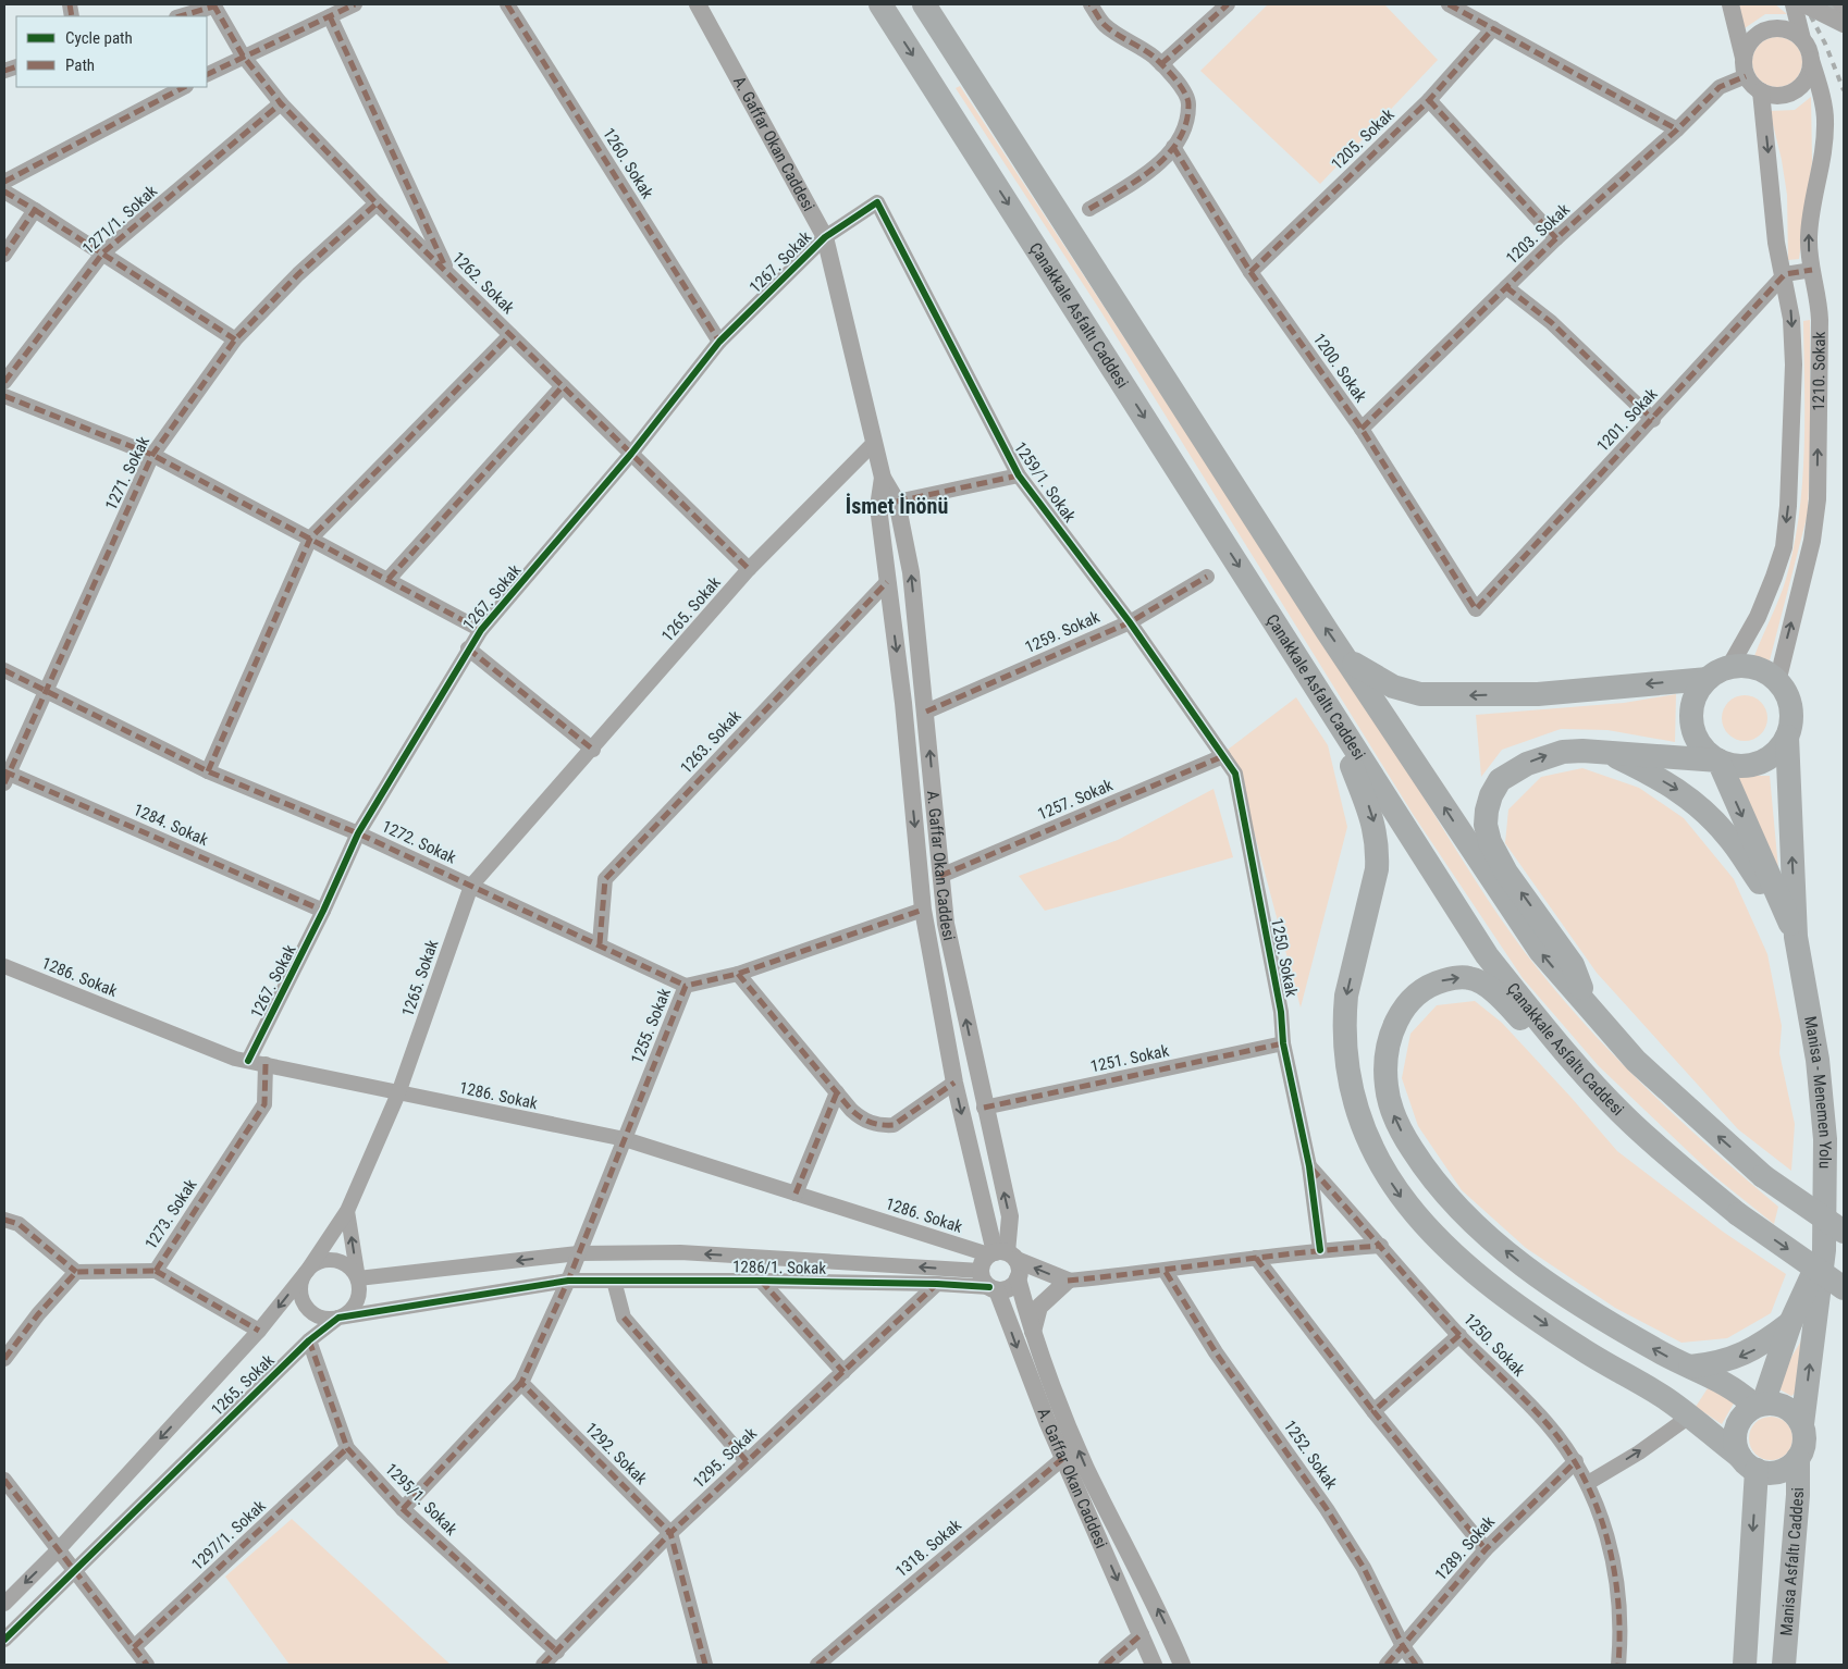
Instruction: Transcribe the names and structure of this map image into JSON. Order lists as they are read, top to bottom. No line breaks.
{"streets":{"highway":["Çanakkale Asfaltı Caddesi","Manisa - Menemen Yolu","Manisa Asfaltı Caddesi"],"street":["1205. Sokak","A. Gaffar Okan Caddesi","1260. Sokak","1271/1. Sokak","1203. Sokak","1267. Sokak","1262. Sokak","1200. Sokak","1210. Sokak","1201. Sokak","1271. Sokak","1259/1. Sokak","1265. Sokak","1259. Sokak","1263. Sokak","1257. Sokak","1284. Sokak","1272. Sokak","1250. Sokak","1286. Sokak","1255. Sokak","1251. Sokak","1273. Sokak","1286/1. Sokak","1292. Sokak","1252. Sokak","1295. Sokak","1295/1. Sokak","1297/1. Sokak","1318. Sokak","1289. Sokak"]},"crossings":[["1205. Sokak","1200. Sokak"],["A. Gaffar Okan Caddesi","1267. Sokak"],["A. Gaffar Okan Caddesi","1265. Sokak"],["A. Gaffar Okan Caddesi","1259. Sokak"],["A. Gaffar Okan Caddesi","1263. Sokak"],["A. Gaffar Okan Caddesi","1257. Sokak"],["A. Gaffar Okan Caddesi","1286. Sokak"],["A. Gaffar Okan Caddesi","1255. Sokak"],["A. Gaffar Okan Caddesi","1251. Sokak"],["A. Gaffar Okan Caddesi","1286/1. Sokak"],["A. Gaffar Okan Caddesi","1318. Sokak"],["1260. Sokak","1267. Sokak"],["1271/1. Sokak","1262. Sokak"],["1203. Sokak","1200. Sokak"],["1203. Sokak","1210. Sokak"],["1267. Sokak","1262. Sokak"],["1267. Sokak","1259/1. Sokak"],["1267. Sokak","1284. Sokak"],["1267. Sokak","1272. Sokak"],["1267. Sokak","1286. Sokak"],["1262. Sokak","1271. Sokak"],["1262. Sokak","1265. Sokak"],["1200. Sokak","1201. Sokak"],["1210. Sokak","1201. Sokak"],["1210. Sokak","Manisa - Menemen Yolu"],["1271. Sokak","1284. Sokak"],["1271. Sokak","1272. Sokak"],["1259/1. Sokak","1259. Sokak"],["1259/1. Sokak","1257. Sokak"],["1259/1. Sokak","1250. Sokak"],["1265. Sokak","1272. Sokak"],["1265. Sokak","1286. Sokak"],["1265. Sokak","1255. Sokak"],["1265. Sokak","1286/1. Sokak"],["1265. Sokak","1295/1. Sokak"],["1263. Sokak","1272. Sokak"],["1257. Sokak","1250. Sokak"],["1272. Sokak","1255. Sokak"],["1250. Sokak","1251. Sokak"],["1250. Sokak","1289. Sokak"],["1286. Sokak","1255. Sokak"],["1286. Sokak","1273. Sokak"],["1286. Sokak","1286/1. Sokak"],["1255. Sokak","1286/1. Sokak"],["Manisa - Menemen Yolu","Manisa Asfaltı Caddesi"],["1286/1. Sokak","1295. Sokak"],["1292. Sokak","1295. Sokak"],["1252. Sokak","1289. Sokak"],["1295. Sokak","1295/1. Sokak"],["1295/1. Sokak","1297/1. Sokak"]],"districts":["İsmet İnönü"],"legend":["Cycle path","Path"]}
